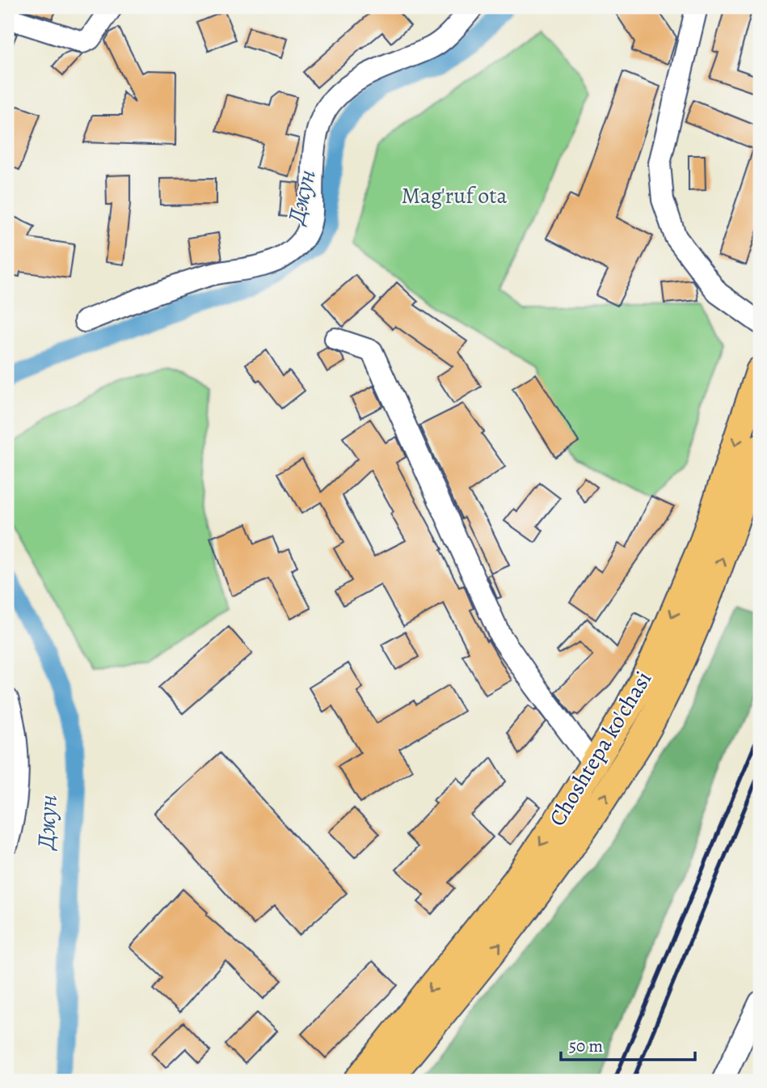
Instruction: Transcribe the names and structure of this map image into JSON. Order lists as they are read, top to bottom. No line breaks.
{"streets":{"main road":["Choshtepa ko'chasi"]},"water":["Джун"],"parks":["Mag'ruf ota"],"scale_bar":"50 m"}
